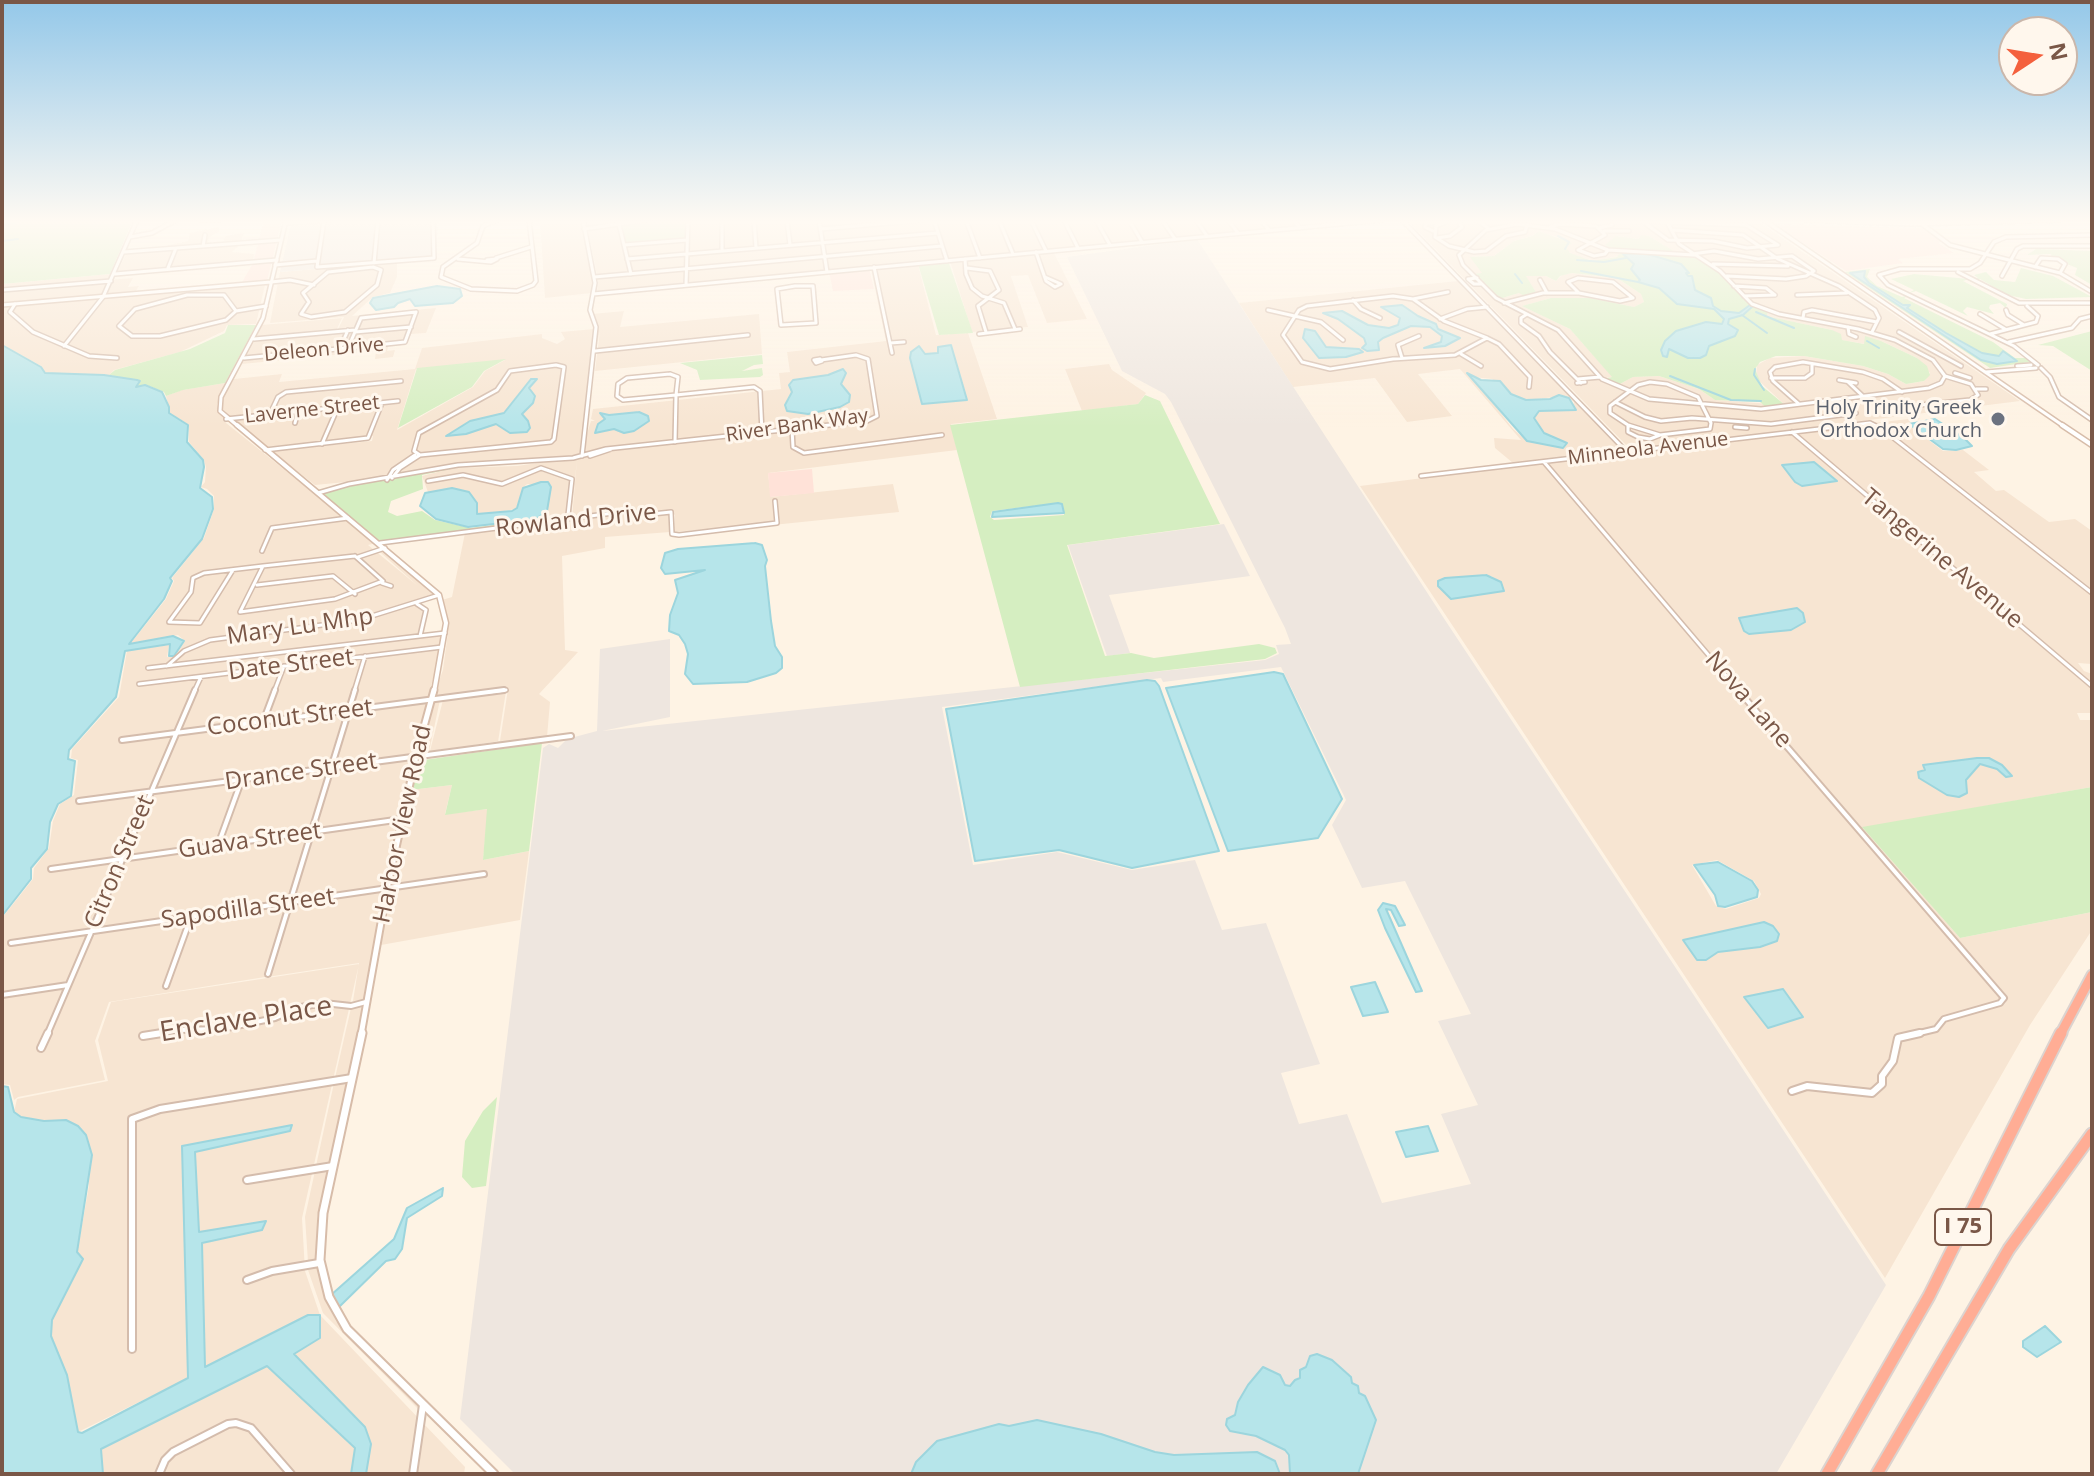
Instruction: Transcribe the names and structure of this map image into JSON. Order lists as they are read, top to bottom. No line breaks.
{"streets":{"highway":["I 75"],"main road":["Harbor View Road"],"street":["Deleon Drive","Laverne Street","River Bank Way","Minneola Avenue","Rowland Drive","Tangerine Avenue","Mary Lu Mhp","Date Street","Nova Lane","Coconut Street","Drance Street","Guava Street","Citron Street","Sapodilla Street","Enclave Place"]},"crossings":[["Minneola Avenue","Tangerine Avenue"],["Minneola Avenue","Nova Lane"],["Mary Lu Mhp","Harbor View Road"],["Date Street","Harbor View Road"],["Date Street","Citron Street"],["Coconut Street","Harbor View Road"],["Coconut Street","Citron Street"],["Drance Street","Harbor View Road"],["Drance Street","Citron Street"],["Harbor View Road","Guava Street"],["Harbor View Road","Sapodilla Street"],["Harbor View Road","Enclave Place"],["Guava Street","Citron Street"],["Citron Street","Sapodilla Street"]],"places":["Holy Trinity Greek Orthodox Church"],"north":"right"}
